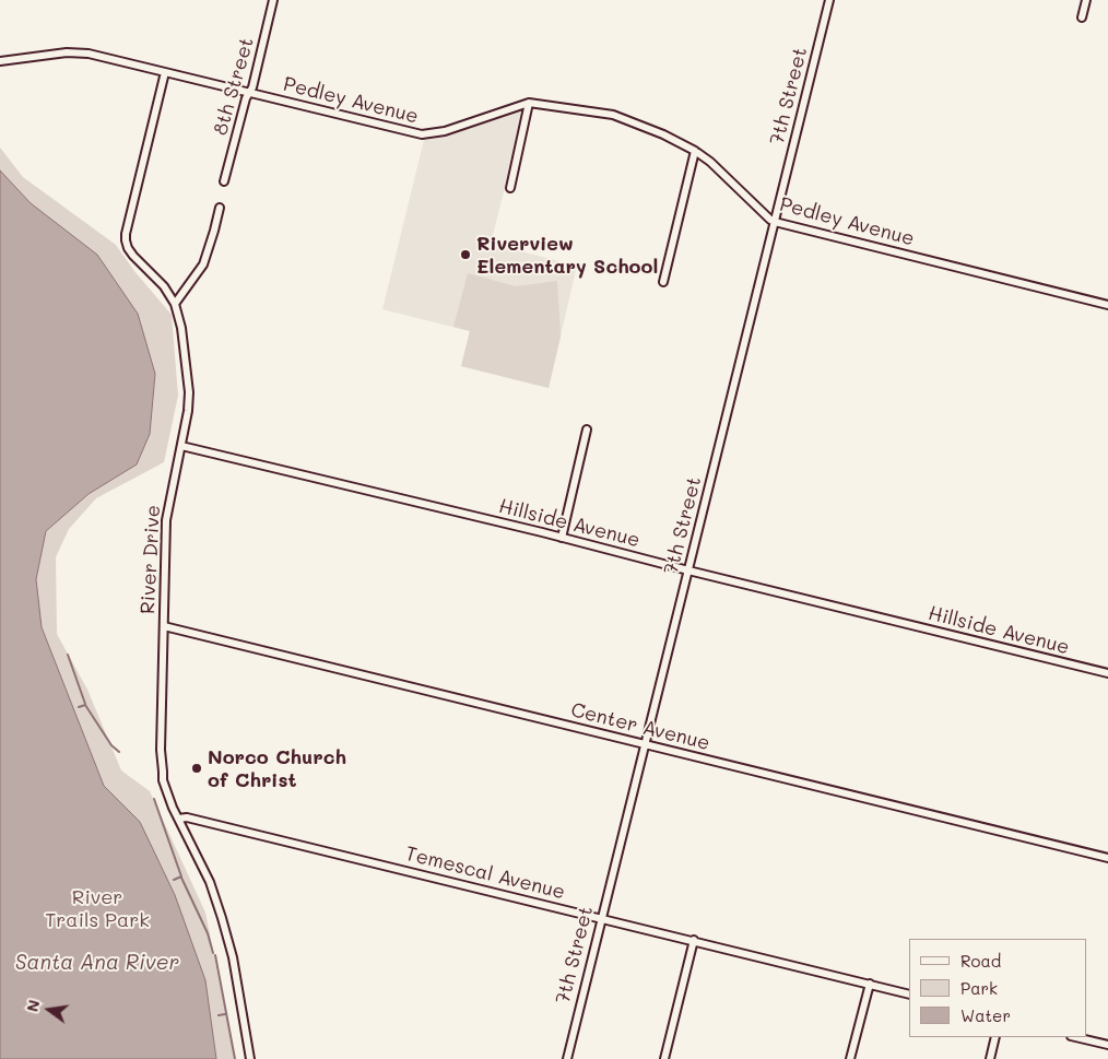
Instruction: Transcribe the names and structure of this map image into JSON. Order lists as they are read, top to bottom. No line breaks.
{"streets":{"street":["8th Street","7th Street","Pedley Avenue","Hillside Avenue","River Drive","Center Avenue","Temescal Avenue"]},"crossings":[["8th Street","Pedley Avenue"],["7th Street","Pedley Avenue"],["7th Street","Hillside Avenue"],["7th Street","Center Avenue"],["7th Street","Temescal Avenue"],["Pedley Avenue","River Drive"],["Hillside Avenue","River Drive"],["River Drive","Center Avenue"],["River Drive","Temescal Avenue"]],"water":["Santa Ana River"],"parks":["River Trails Park"],"places":["Riverview Elementary School","Norco Church of Christ"],"legend":["Road","Park","Water"],"north":"left"}
